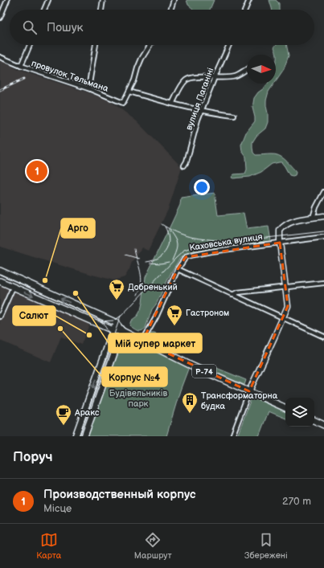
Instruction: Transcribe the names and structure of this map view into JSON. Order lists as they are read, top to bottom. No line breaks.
{"streets":{"main road":["Р-74"],"street":["провулок Тельмана","вулиця Паганіні","Каховська вулиця"]},"crossings":[["Каховська вулиця","Р-74"]],"parks":["Будівельників парк"],"places":{"other":["Арго","Мій супер маркет","Корпус №4","Салют"],"supermarket":["Добренький","Гастроном"],"building":["Трансформаторна будка"],"cafe":["Аракс"]},"north":"right","page":{"search":"Пошук","pins":"1","heading":"Поруч","list":[{"mark":"1","name":"Производственный корпус","note":"Місце","value":"270 m"}],"nav":["Карта","Маршрут","Збережені"]}}
